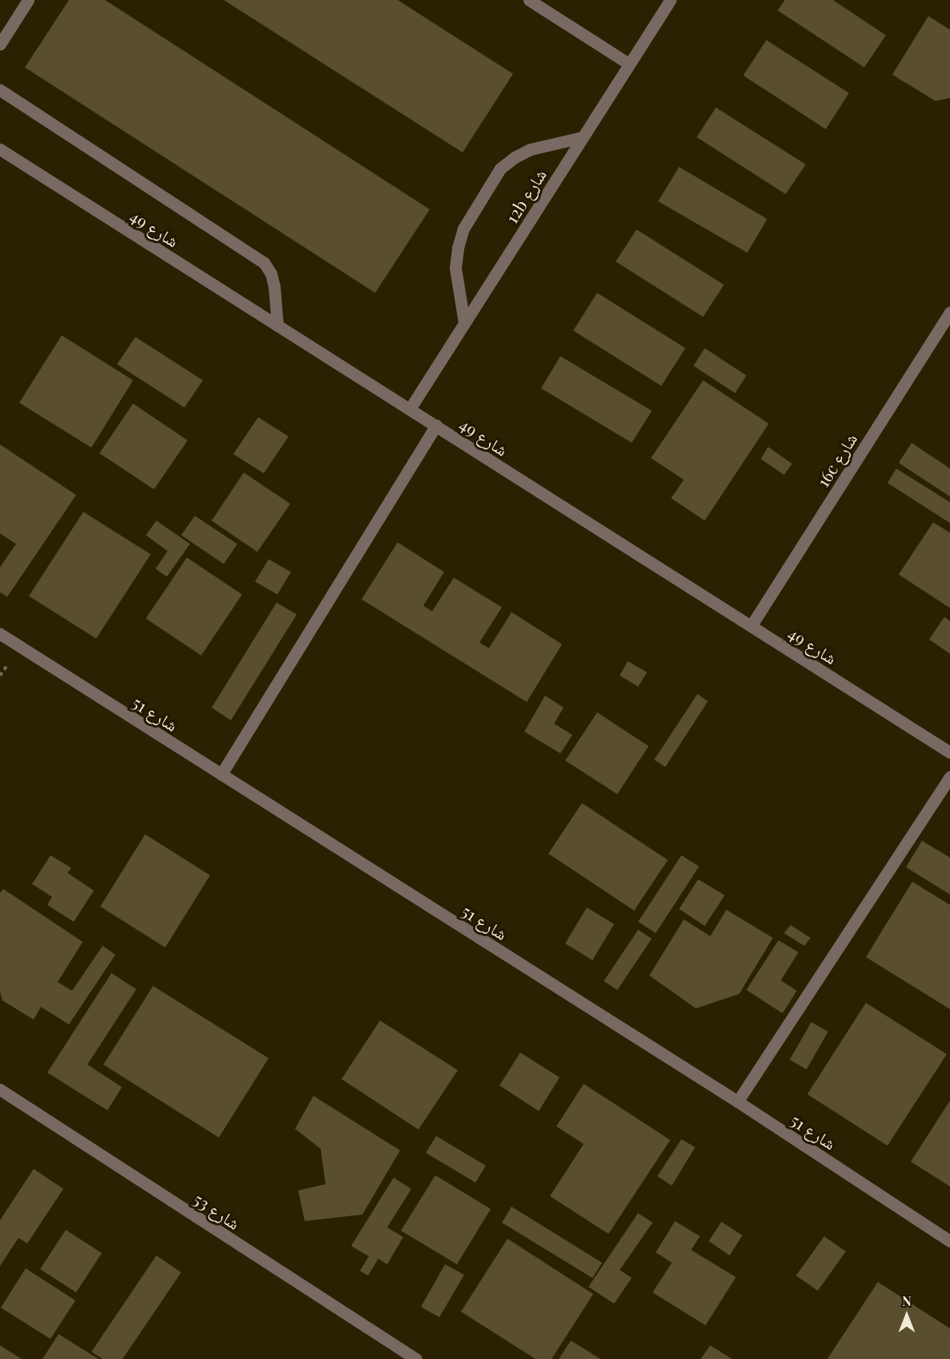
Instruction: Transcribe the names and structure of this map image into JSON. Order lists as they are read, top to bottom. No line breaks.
{"streets":{"street":["12b شارع","شارع 49","16c شارع","شارع 51","شارع 53"]},"crossings":[["12b شارع","شارع 49"],["شارع 49","16c شارع"]],"north":"top"}
